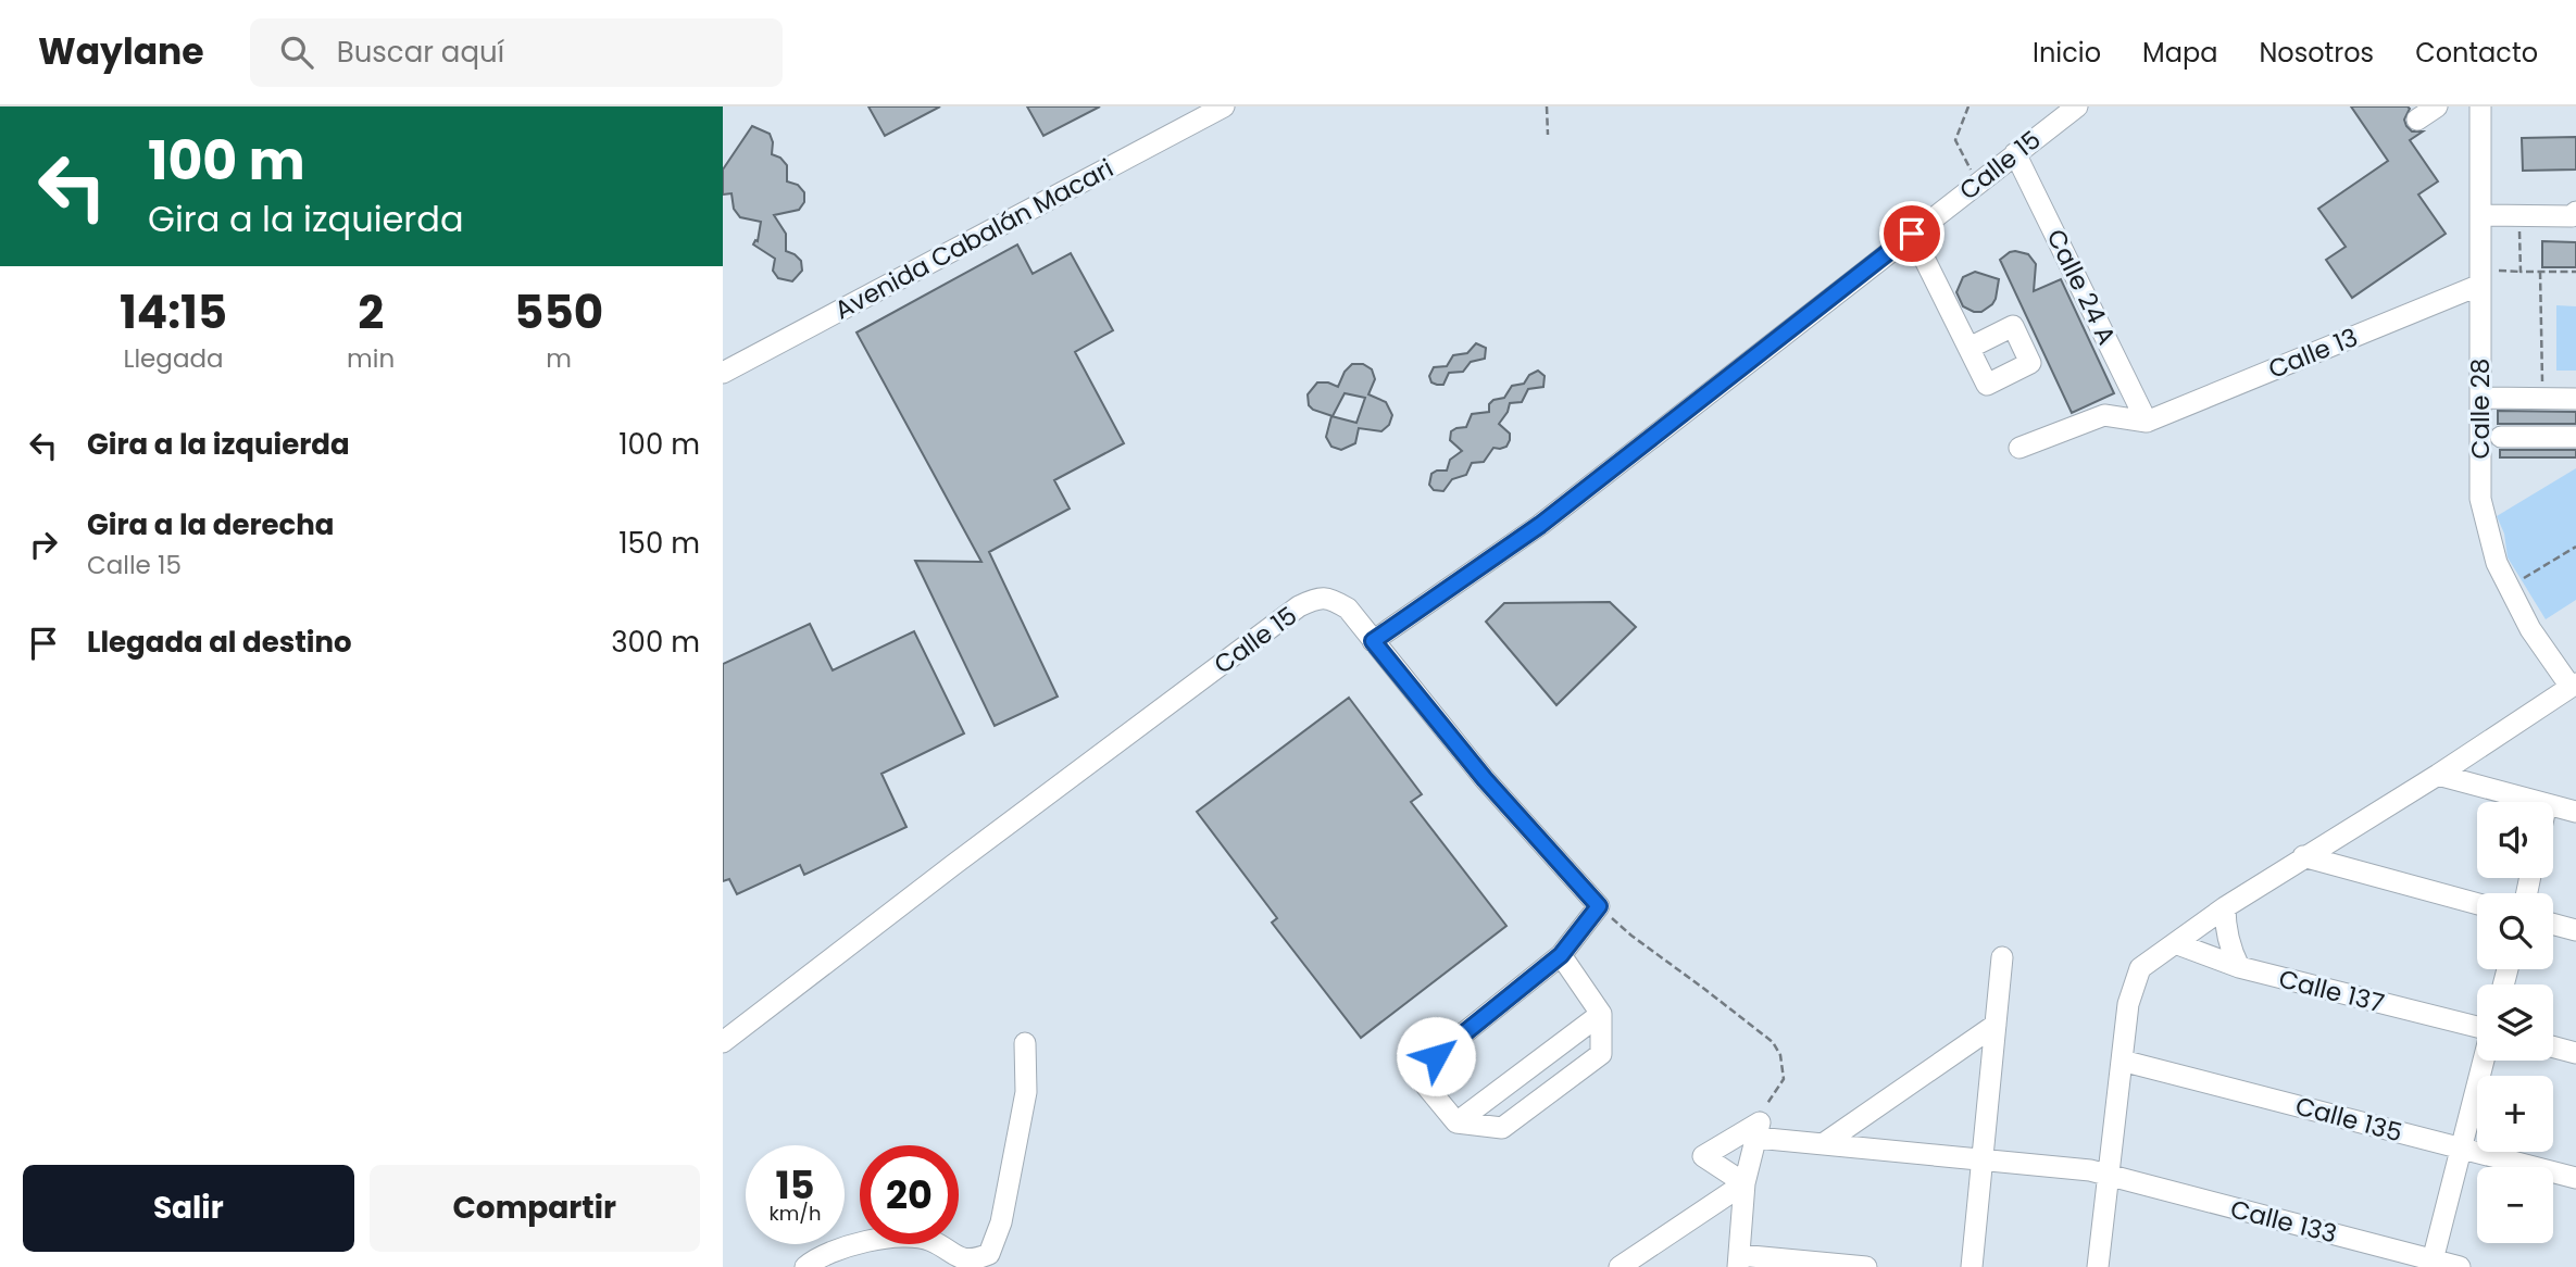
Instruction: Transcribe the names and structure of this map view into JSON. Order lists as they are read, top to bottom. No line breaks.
{"streets":{"street":["Calle 15","Avenida Cabalán Macari","Calle 24 A","Calle 13","Calle 28","Calle 137","Calle 135","Calle 133"]},"crossings":[["Calle 15","Calle 24 A"],["Calle 24 A","Calle 13"],["Calle 13","Calle 28"]],"page":{"header":"Waylane","search":"Buscar aquí","nav":["Inicio","Mapa","Nosotros","Contacto"],"turn":["100 m","Gira a la izquierda"],"eta":["14:15","Llegada","2","min","550","m"],"list":[{"name":"Gira a la izquierda","value":"100 m"},{"name":"Gira a la derecha","note":"Calle 15","value":"150 m"},{"name":"Llegada al destino","value":"300 m"}],"map_buttons":["+","−"],"speed":"15 km/h","limit":"20","buttons":["Salir","Compartir"]}}
